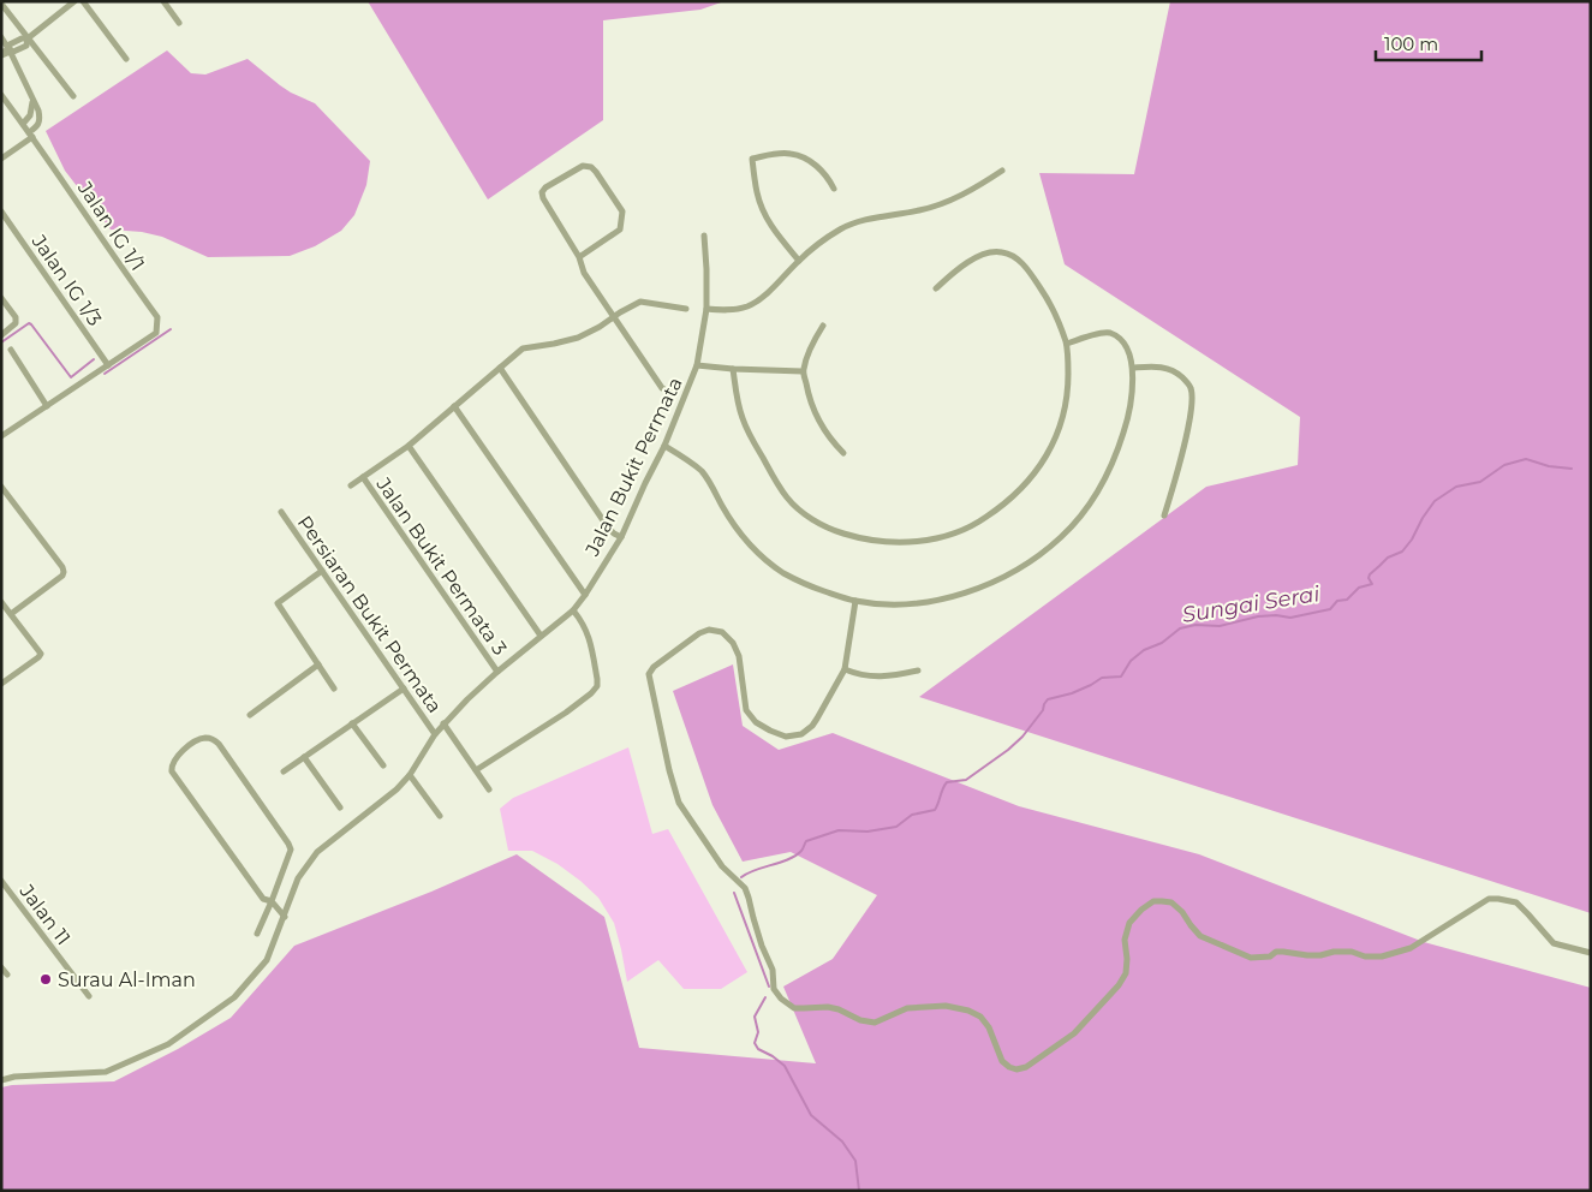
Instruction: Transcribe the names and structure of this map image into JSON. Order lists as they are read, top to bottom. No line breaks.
{"streets":{"street":["Jalan IG 1/1","Jalan IG 1/3","Jalan Bukit Permata","Jalan Bukit Permata 3","Persiaran Bukit Permata","Jalan 11"]},"crossings":[["Jalan IG 1/1","Jalan IG 1/3"],["Jalan Bukit Permata","Jalan Bukit Permata 3"],["Jalan Bukit Permata","Persiaran Bukit Permata"]],"water":["Sungai Serai"],"places":["Surau Al-Iman"],"scale_bar":"100 m"}
